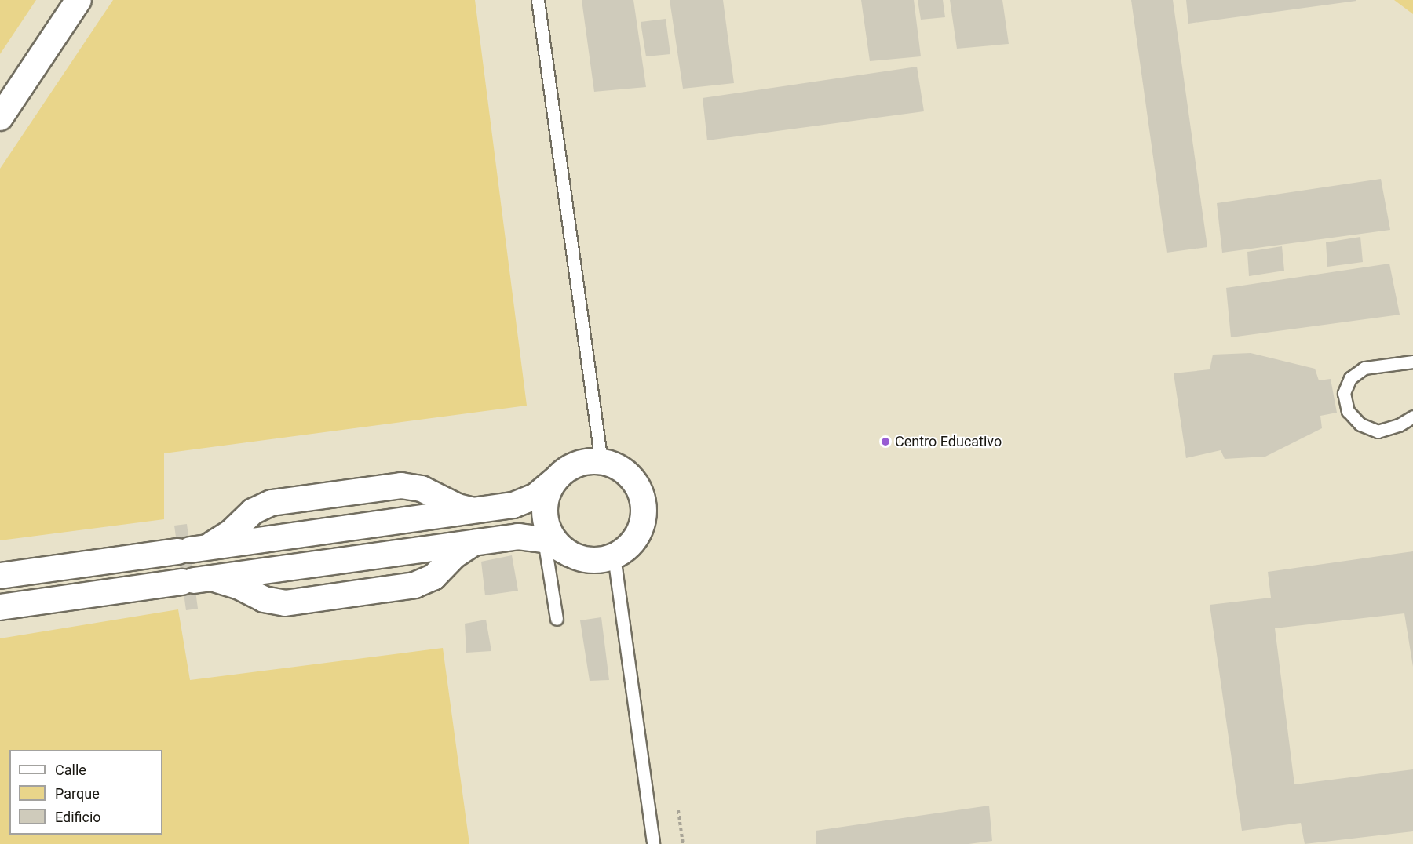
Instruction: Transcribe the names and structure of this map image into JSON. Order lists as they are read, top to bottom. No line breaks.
{"places":["Centro Educativo"],"legend":["Calle","Parque","Edificio"]}
